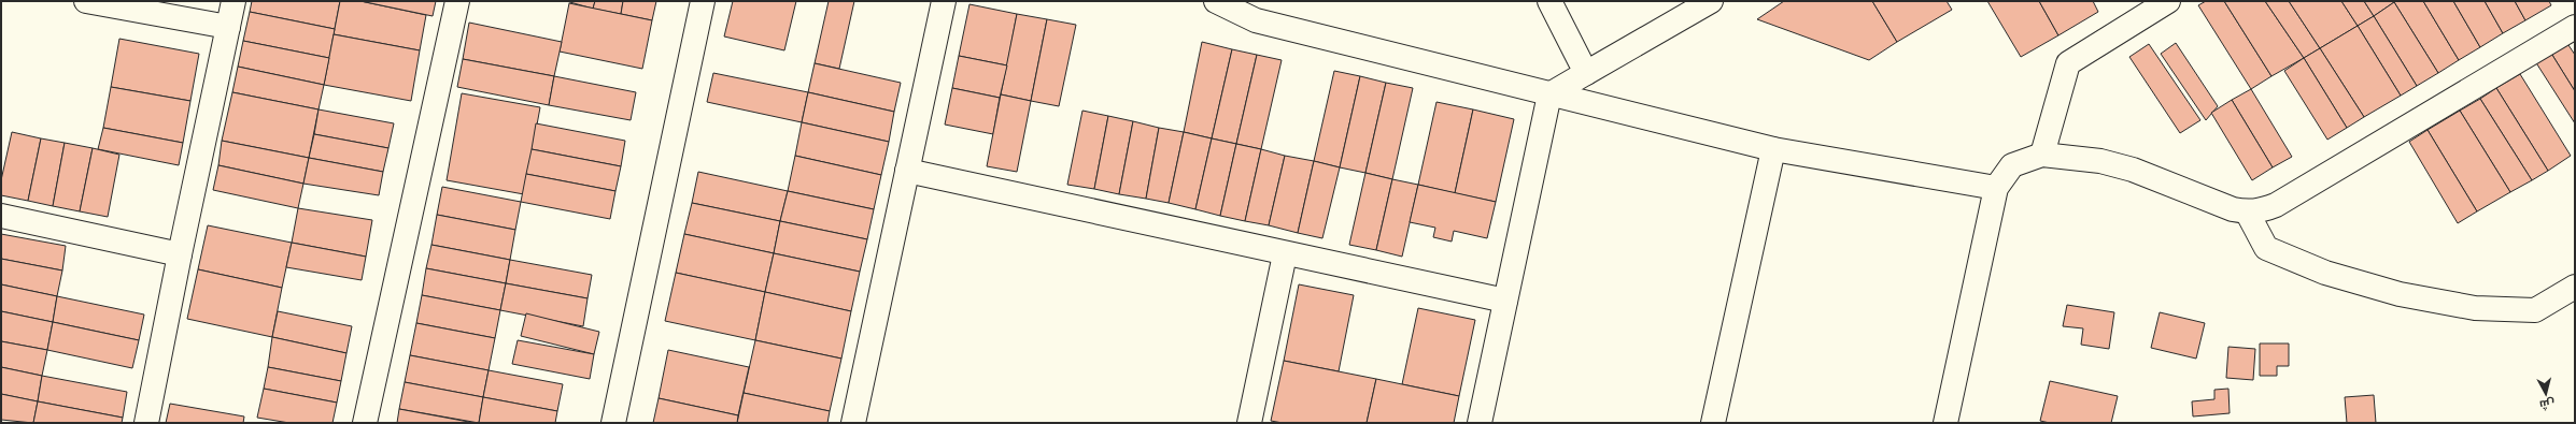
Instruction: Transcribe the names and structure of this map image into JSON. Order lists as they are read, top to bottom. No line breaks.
{"north":"bottom"}
